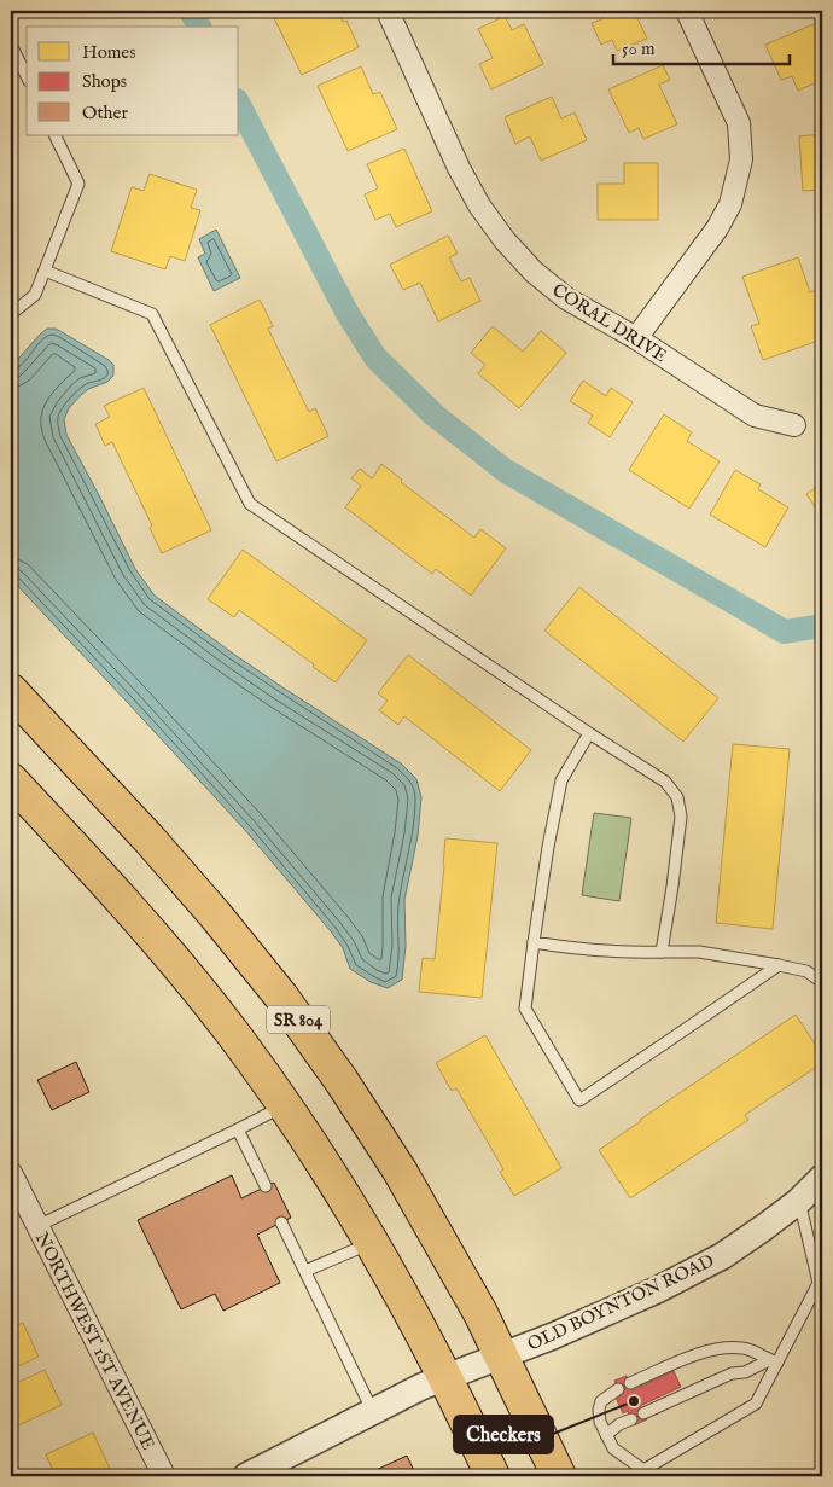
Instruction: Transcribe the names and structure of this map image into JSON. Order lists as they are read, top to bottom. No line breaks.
{"streets":{"main road":["SR 804"],"street":["CORAL DRIVE","OLD BOYNTON ROAD","NORTHWEST 1ST AVENUE"]},"crossings":[["SR 804","OLD BOYNTON ROAD"]],"places":["Checkers"],"legend":["Homes","Shops","Other"],"scale_bar":"50 m"}
